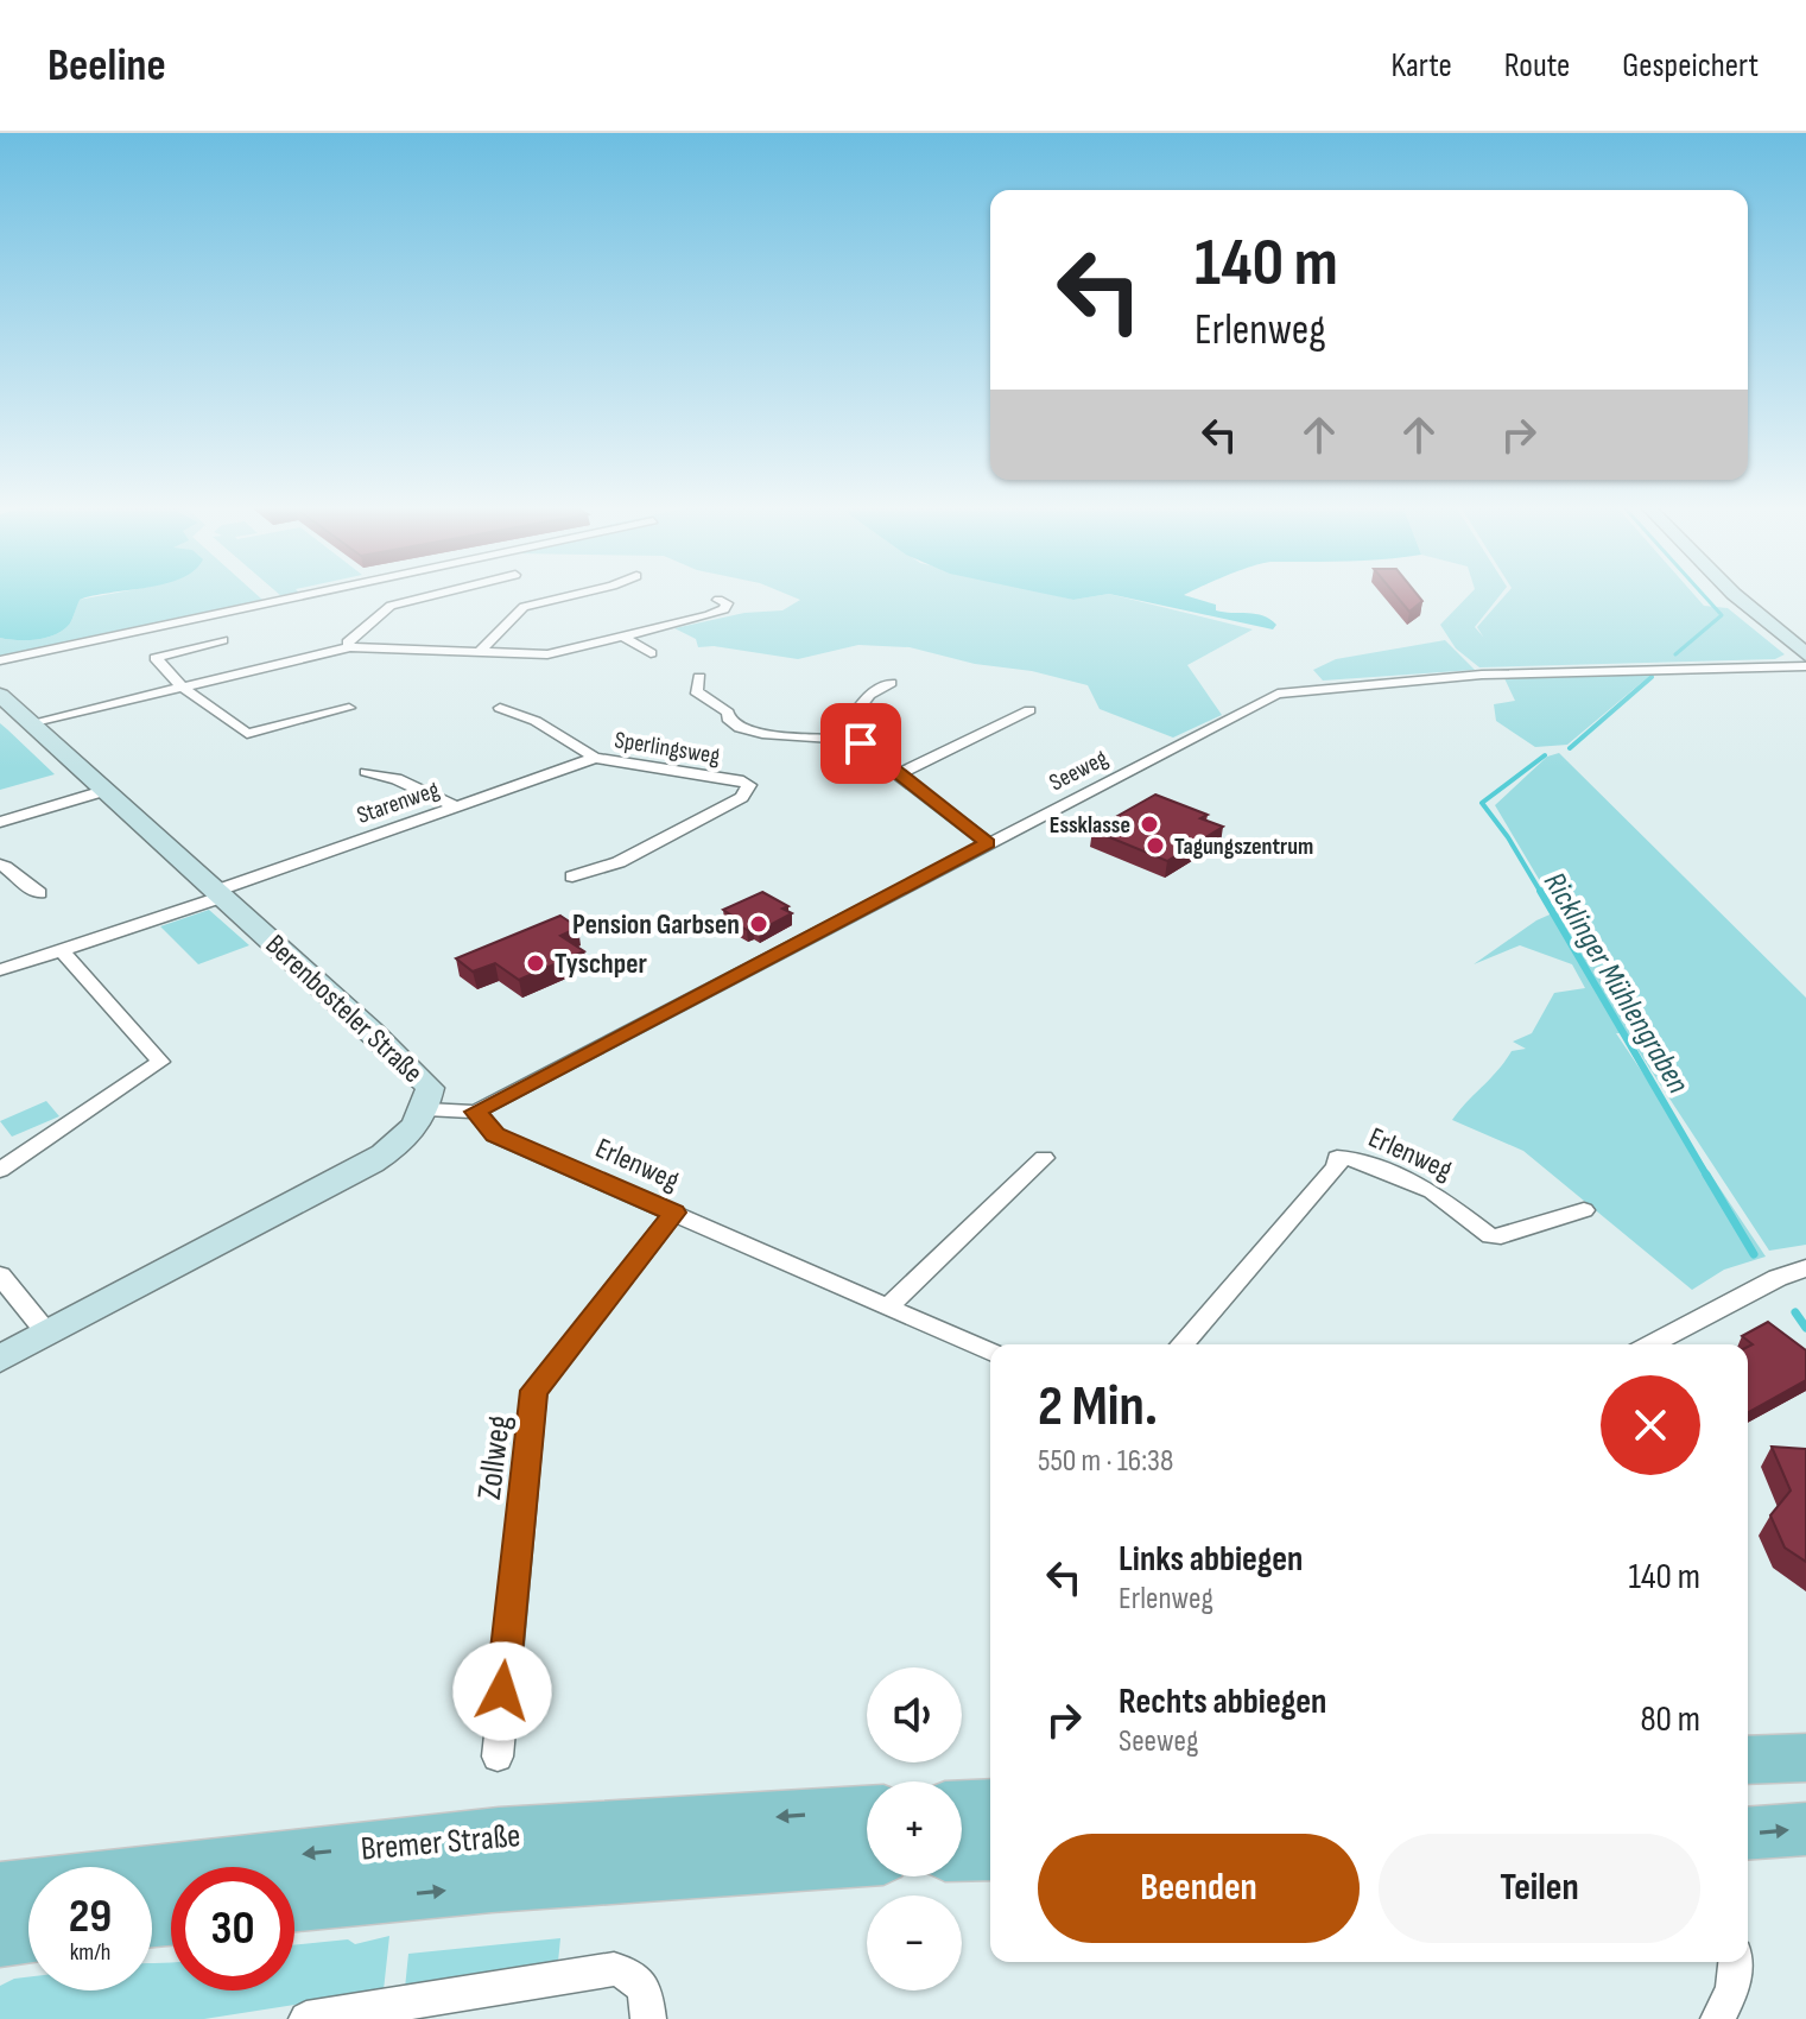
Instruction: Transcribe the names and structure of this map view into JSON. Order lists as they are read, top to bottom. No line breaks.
{"streets":{"main road":["Bremer Straße"],"street":["Sperlingsweg","Seeweg","Starenweg","Berenbosteler Straße","Erlenweg","Zollweg"]},"crossings":[["Sperlingsweg","Starenweg"],["Seeweg","Erlenweg"],["Starenweg","Berenbosteler Straße"],["Erlenweg","Zollweg"]],"water":["Ricklinger Mühlengraben"],"places":["Essklasse","Tagungszentrum","Pension Garbsen","Tyschper"],"page":{"header":"Beeline","nav":["Karte","Route","Gespeichert"],"turn":["140 m","Erlenweg"],"heading":["2 Min.","550 m · 16:38"],"list":[{"name":"Links abbiegen","note":"Erlenweg","value":"140 m"},{"name":"Rechts abbiegen","note":"Seeweg","value":"80 m"}],"map_buttons":["+","−"],"buttons":["Beenden","Teilen"],"speed":"29 km/h","limit":"30"}}
